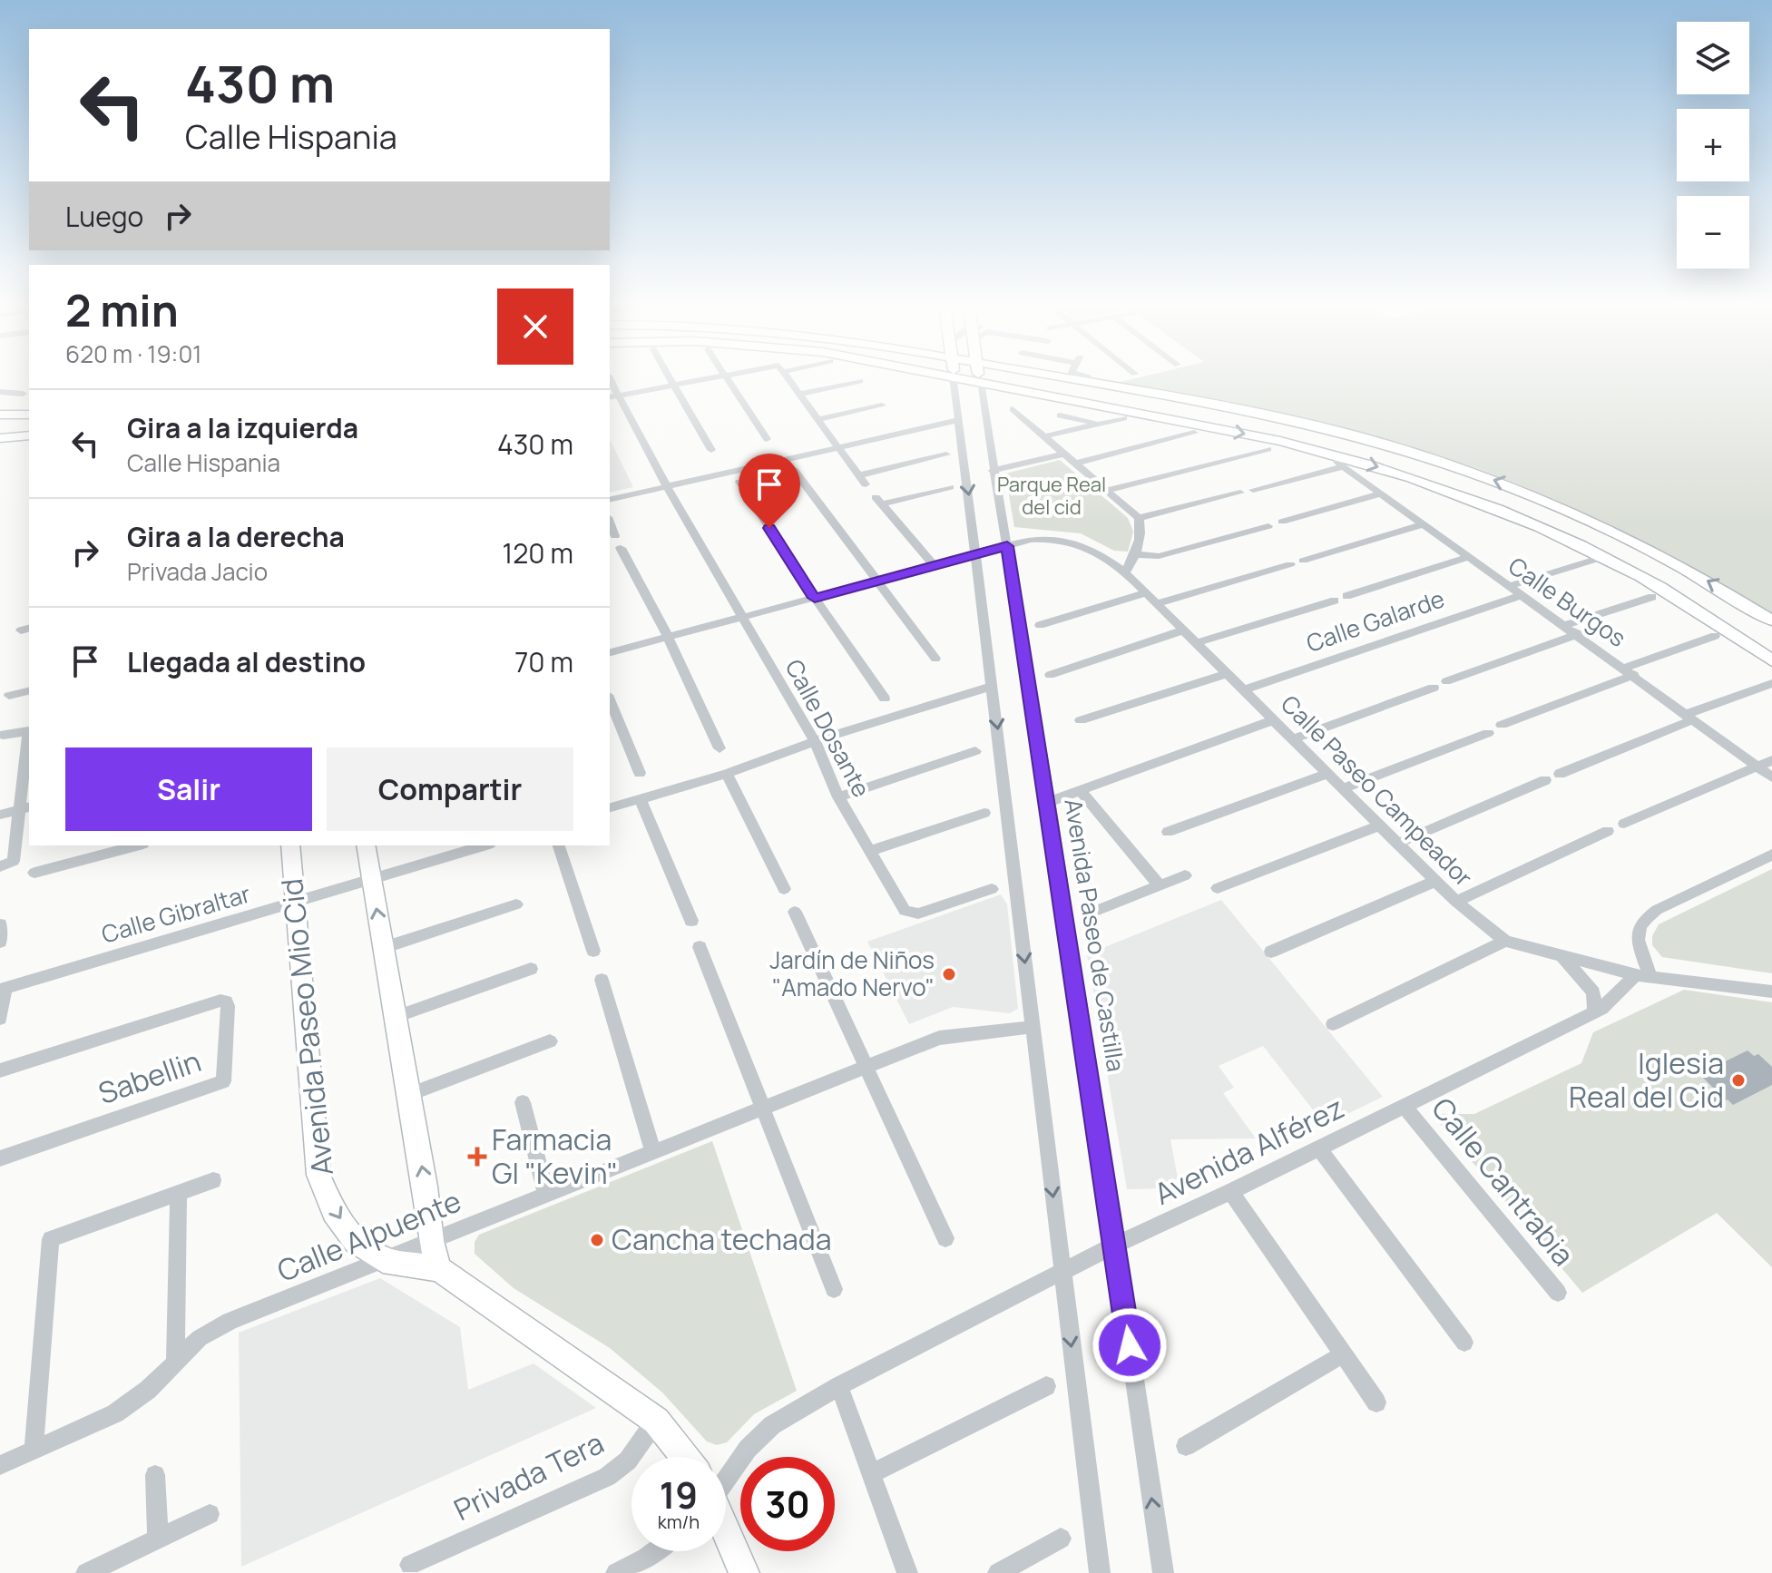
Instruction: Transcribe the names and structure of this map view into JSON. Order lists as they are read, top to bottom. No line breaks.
{"streets":{"main road":["Avenida Paseo de Castilla","Avenida Paseo Mio Cid"],"street":["Calle Burgos","Calle Galarde","Calle Dosante","Calle Paseo Campeador","Calle Gibraltar","Sabellin","Avenida Alférez","Calle Cantrabia","Calle Alpuente","Privada Tera"]},"crossings":[["Calle Burgos","Calle Galarde"],["Calle Galarde","Calle Paseo Campeador"],["Calle Dosante","Calle Paseo Campeador"],["Calle Paseo Campeador","Avenida Paseo de Castilla"],["Calle Paseo Campeador","Avenida Alférez"],["Calle Gibraltar","Avenida Paseo Mio Cid"],["Avenida Paseo de Castilla","Avenida Alférez"],["Avenida Paseo Mio Cid","Calle Alpuente"],["Avenida Paseo Mio Cid","Privada Tera"],["Avenida Alférez","Calle Cantrabia"]],"parks":["Parque Real del cid"],"places":{"other":["Jardín de Niños \"Amado Nervo\"","Iglesia Real del Cid","Cancha techada"],"health":["Farmacia GI \"Kevin\""]},"page":{"map_buttons":["+","−"],"turn":["430 m","Calle Hispania"],"then":"Luego","heading":["2 min","620 m · 19:01"],"list":[{"name":"Gira a la izquierda","note":"Calle Hispania","value":"430 m"},{"name":"Gira a la derecha","note":"Privada Jacio","value":"120 m"},{"name":"Llegada al destino","value":"70 m"}],"buttons":["Salir","Compartir"],"speed":"19 km/h","limit":"30"}}
